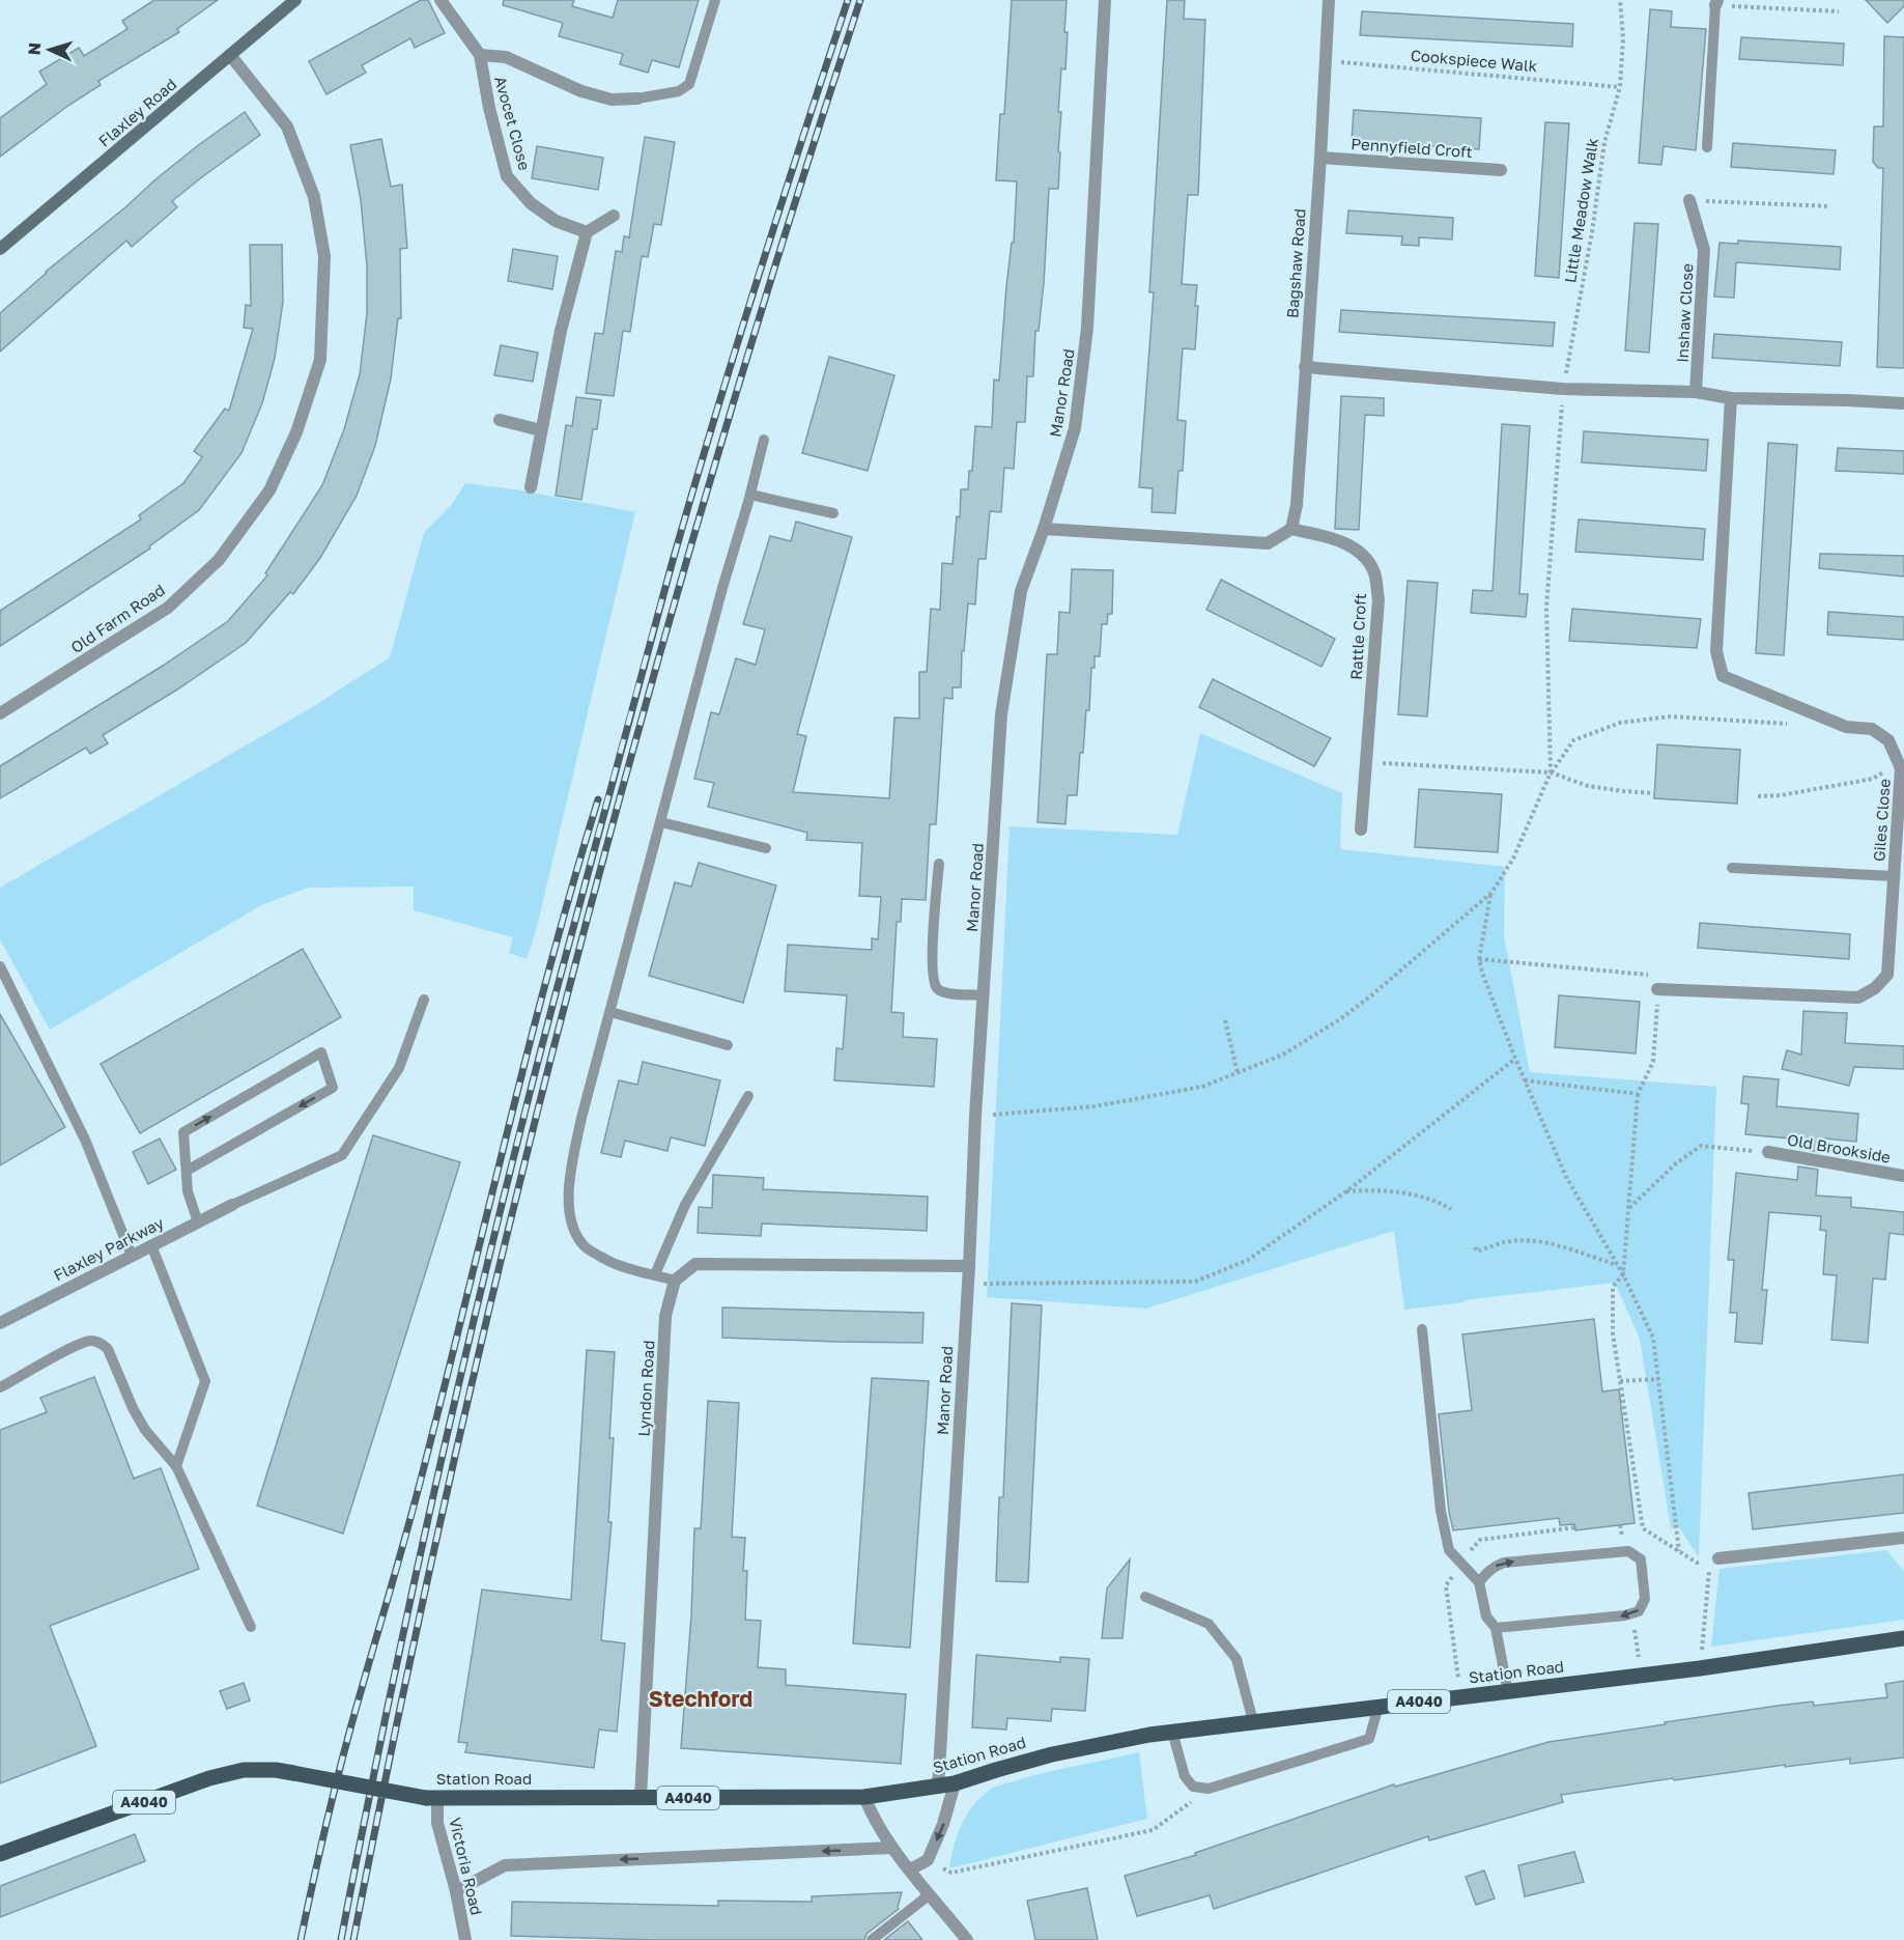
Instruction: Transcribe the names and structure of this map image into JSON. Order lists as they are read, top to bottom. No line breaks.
{"streets":{"main road":["Station Road","A4040"],"street":["Flaxley Road","Avocet Close","Pennyfield Croft","Bagshaw Road","Inshaw Close","Manor Road","Old Farm Road","Rattle Croft","Giles Close","Old Brookside","Flaxley Parkway","Lyndon Road","Victoria Road"],"path":["Cookspiece Walk","Little Meadow Walk"]},"crossings":[["Cookspiece Walk","Little Meadow Walk"],["Cookspiece Walk","Bagshaw Road"],["Flaxley Road","Old Farm Road"],["Pennyfield Croft","Bagshaw Road"],["Bagshaw Road","Rattle Croft"],["Manor Road","Station Road"],["Lyndon Road","Station Road"],["Station Road","Victoria Road"]],"districts":["Stechford"],"north":"left"}
